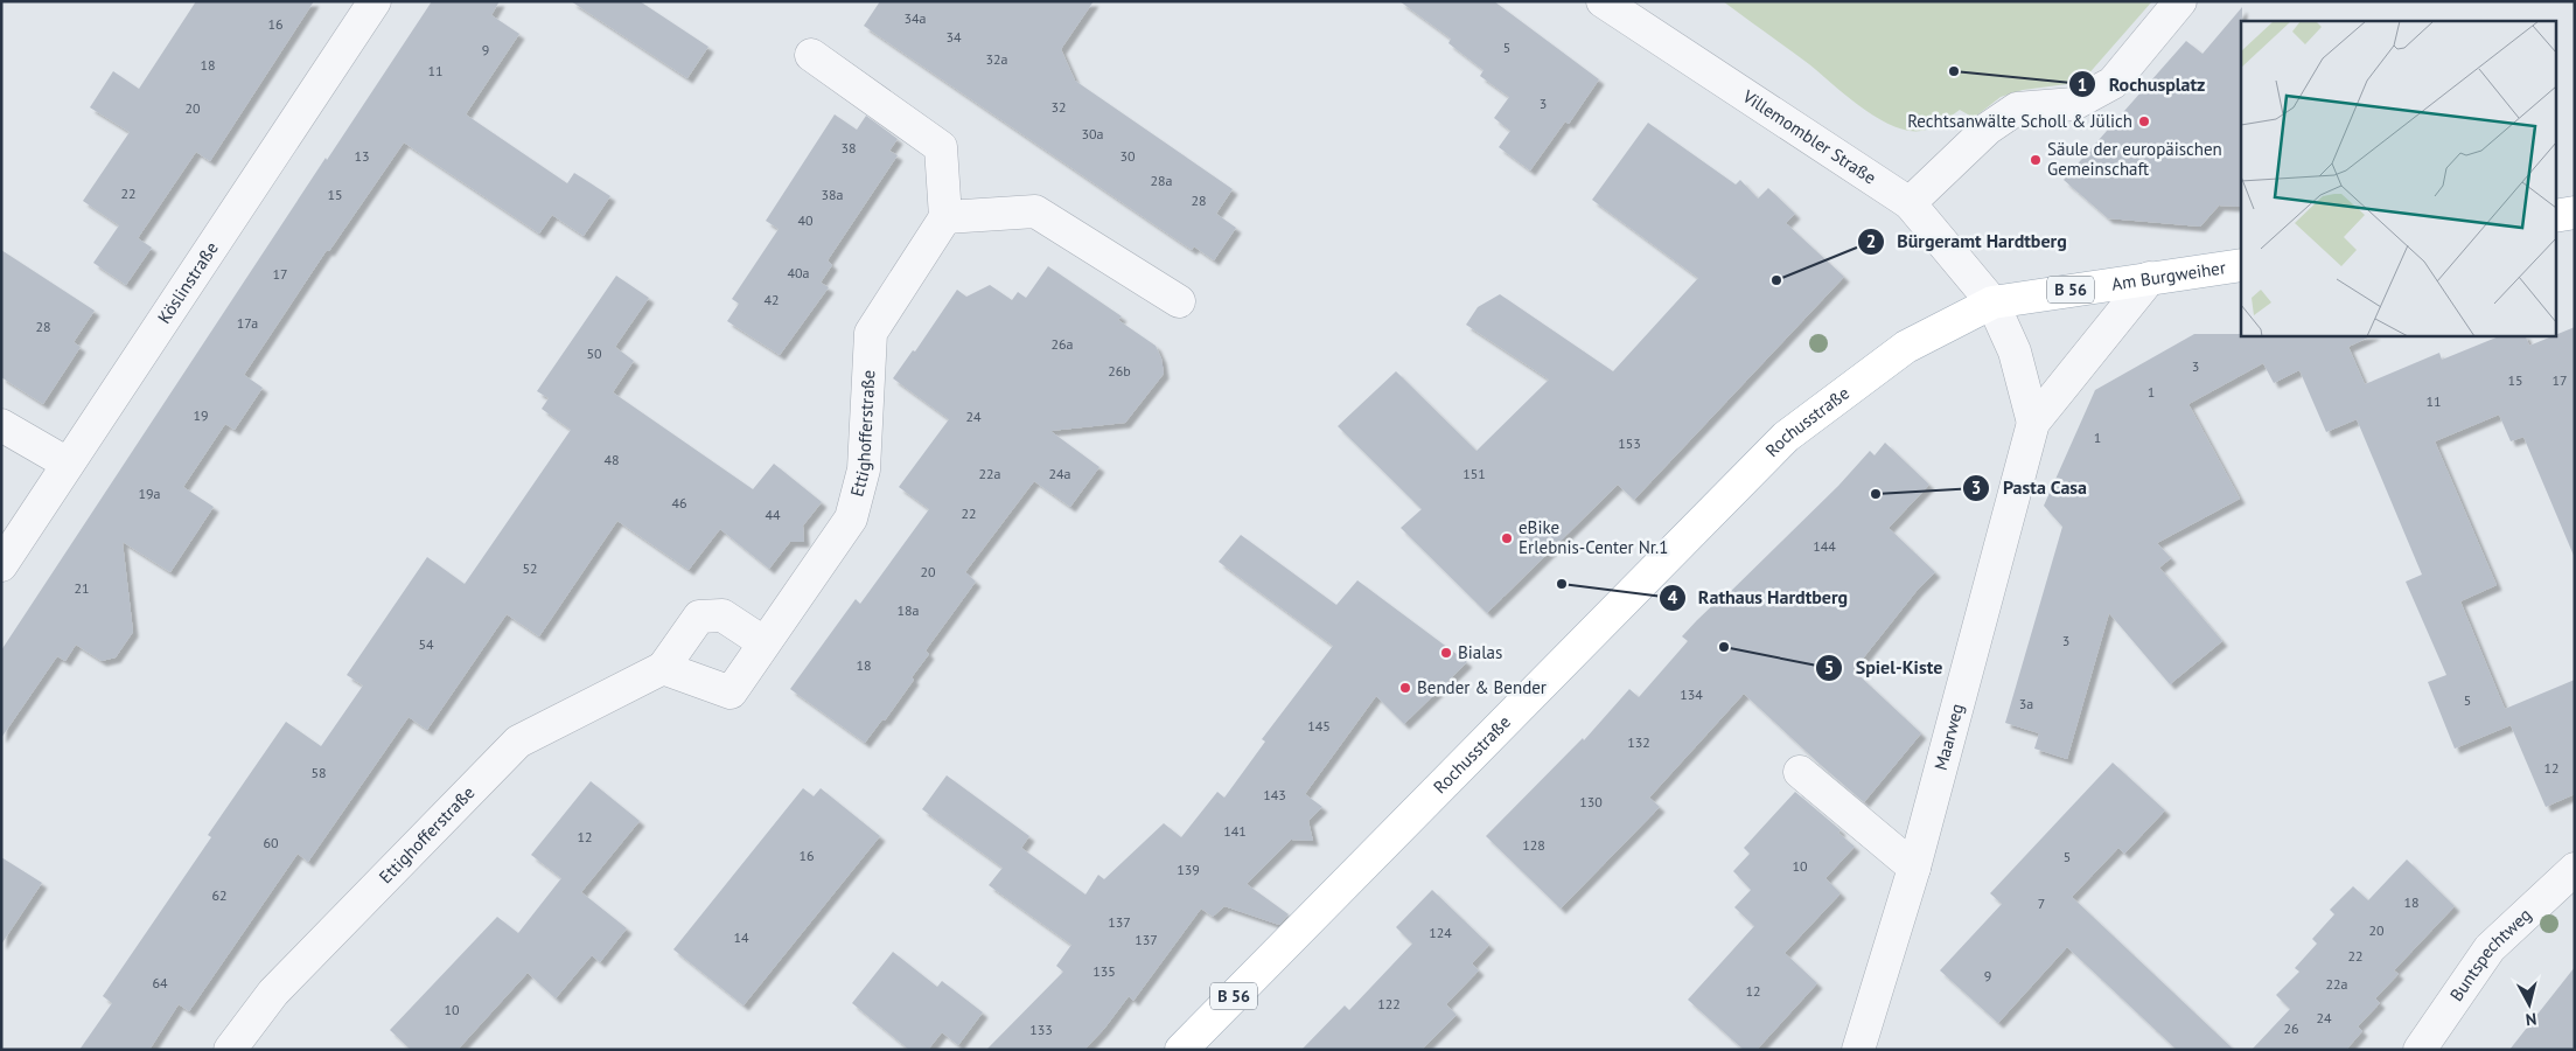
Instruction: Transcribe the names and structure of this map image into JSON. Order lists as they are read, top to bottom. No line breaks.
{"streets":{"main road":["Am Burgweiher","B 56","Rochusstraße"],"street":["Villemombler Straße","Köslinstraße","Ettighofferstraße","Maarweg","Buntspechtweg"]},"crossings":[["Villemombler Straße","Am Burgweiher"],["Villemombler Straße","Rochusstraße"],["Villemombler Straße","Maarweg"],["Am Burgweiher","Rochusstraße"],["Am Burgweiher","Maarweg"],["Rochusstraße","Maarweg"]],"places":["Rochusplatz","Rechtsanwälte Scholl & Jülich","Säule der europäischen Gemeinschaft","Bürgeramt Hardtberg","Pasta Casa","eBike Erlebnis-Center Nr.1","Rathaus Hardtberg","Spiel-Kiste","Bialas","Bender & Bender"],"house_numbers":["34a","16","34","5","9","32a","18","11","3","32","20","30a","38","13","30","28a","22","15","38a","28","40","40a","17","42","17a","28","26a","50","3","26b","15","17","1","11","19","24","1","153","48","22a","24a","151","19a","46","22","44","144","52","20","21","18a","3","54","18","134","5","3a","145","132","12","58","143","130","141","12","60","128","16","5","10","139","62","18","7","137","20","124","14","137","22","135","9","64","22a","12","122","10","24","26","133"],"north":"bottom"}
